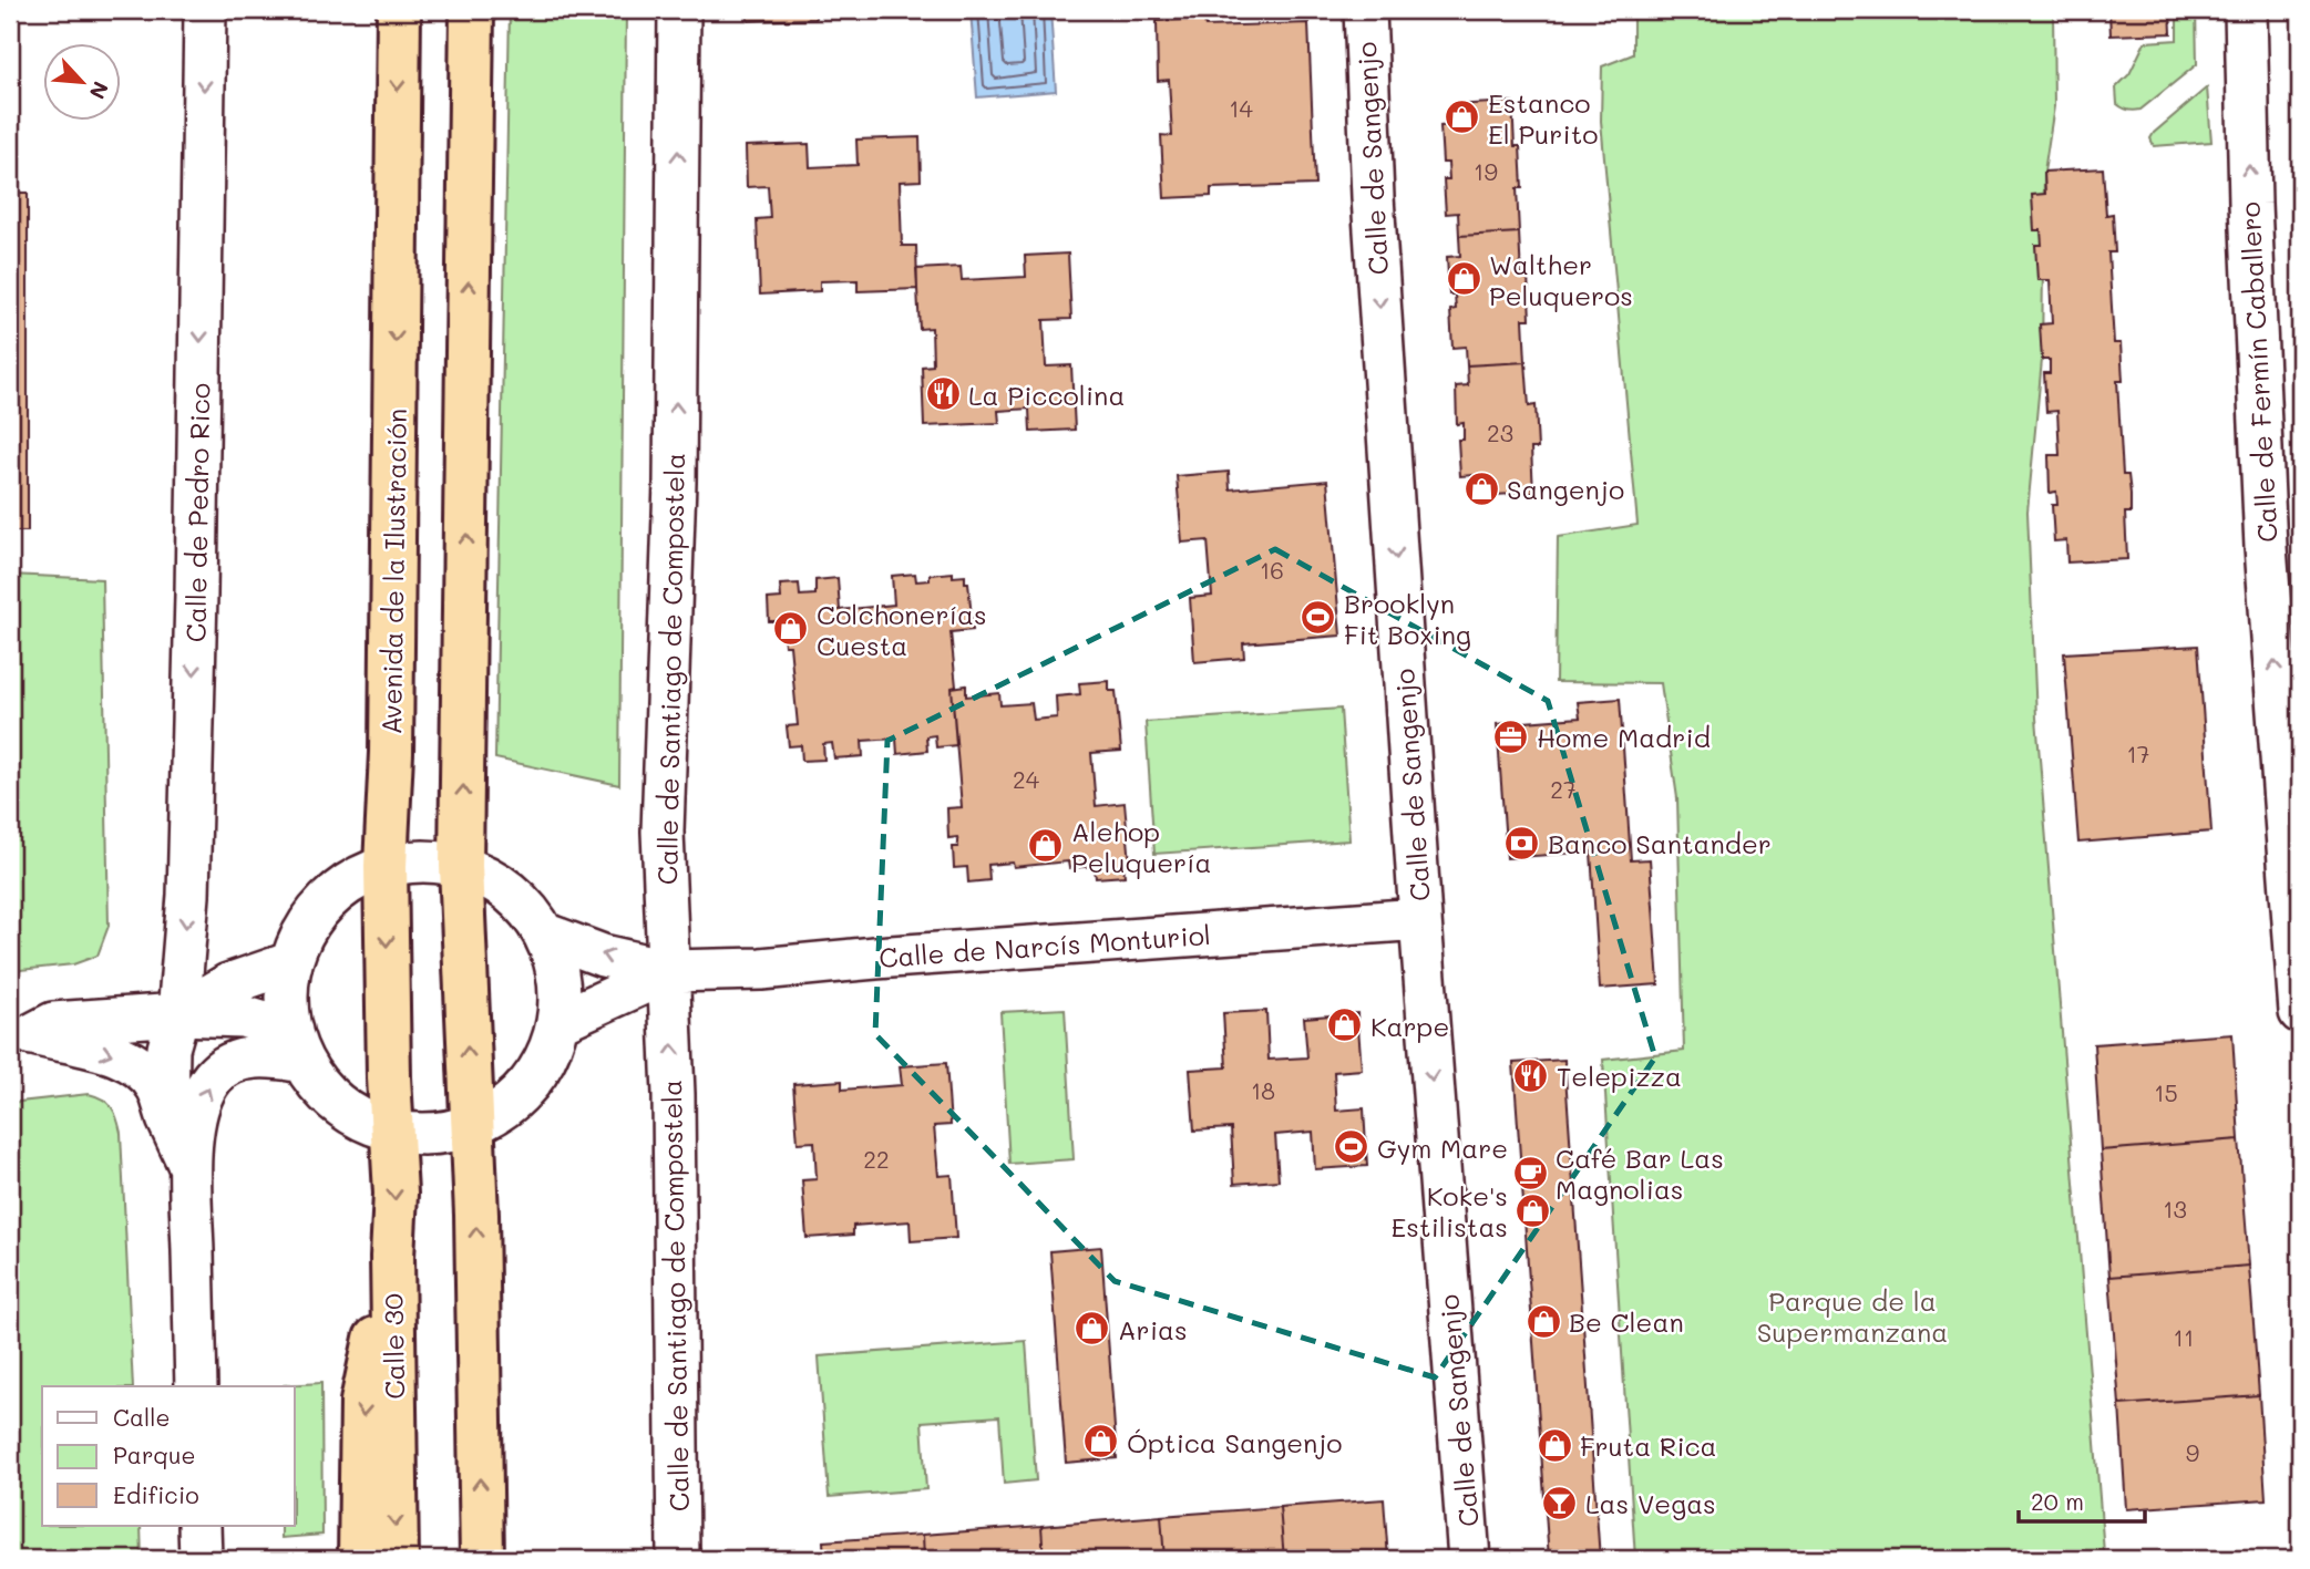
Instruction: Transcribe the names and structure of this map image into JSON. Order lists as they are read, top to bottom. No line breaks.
{"streets":{"highway":["Avenida de la Ilustración","Calle 30"],"street":["Calle de Sangenjo","Calle de Fermín Caballero","Calle de Pedro Rico","Calle de Santiago de Compostela","Calle de Narcís Monturiol"]},"crossings":[["Calle de Sangenjo","Calle de Narcís Monturiol"],["Avenida de la Ilustración","Calle 30"],["Calle de Santiago de Compostela","Calle de Narcís Monturiol"]],"one_way":["Calle de Sangenjo","Calle de Fermín Caballero","Calle de Santiago de Compostela"],"parks":["Parque de la Supermanzana"],"places":{"shop":["Estanco El Purito","Walther Peluqueros","Sangenjo","Colchonerías Cuesta","Alehop Peluquería","Karpe","Koke's Estilistas","Be Clean","Arias","Óptica Sangenjo","Fruta Rica"],"restaurant":["La Piccolina","Telepizza"],"sports":["Brooklyn Fit Boxing","Gym Mare"],"office":["Home Madrid"],"bank":["Banco Santander"],"cafe":["Café Bar Las Magnolias"],"bar":["Las Vegas"]},"house_numbers":["14","19","23","16","17","24","27","18","15","22","13","11","9"],"legend":["Calle","Parque","Edificio"],"scale_bar":"20 m","north":"bottom right"}
